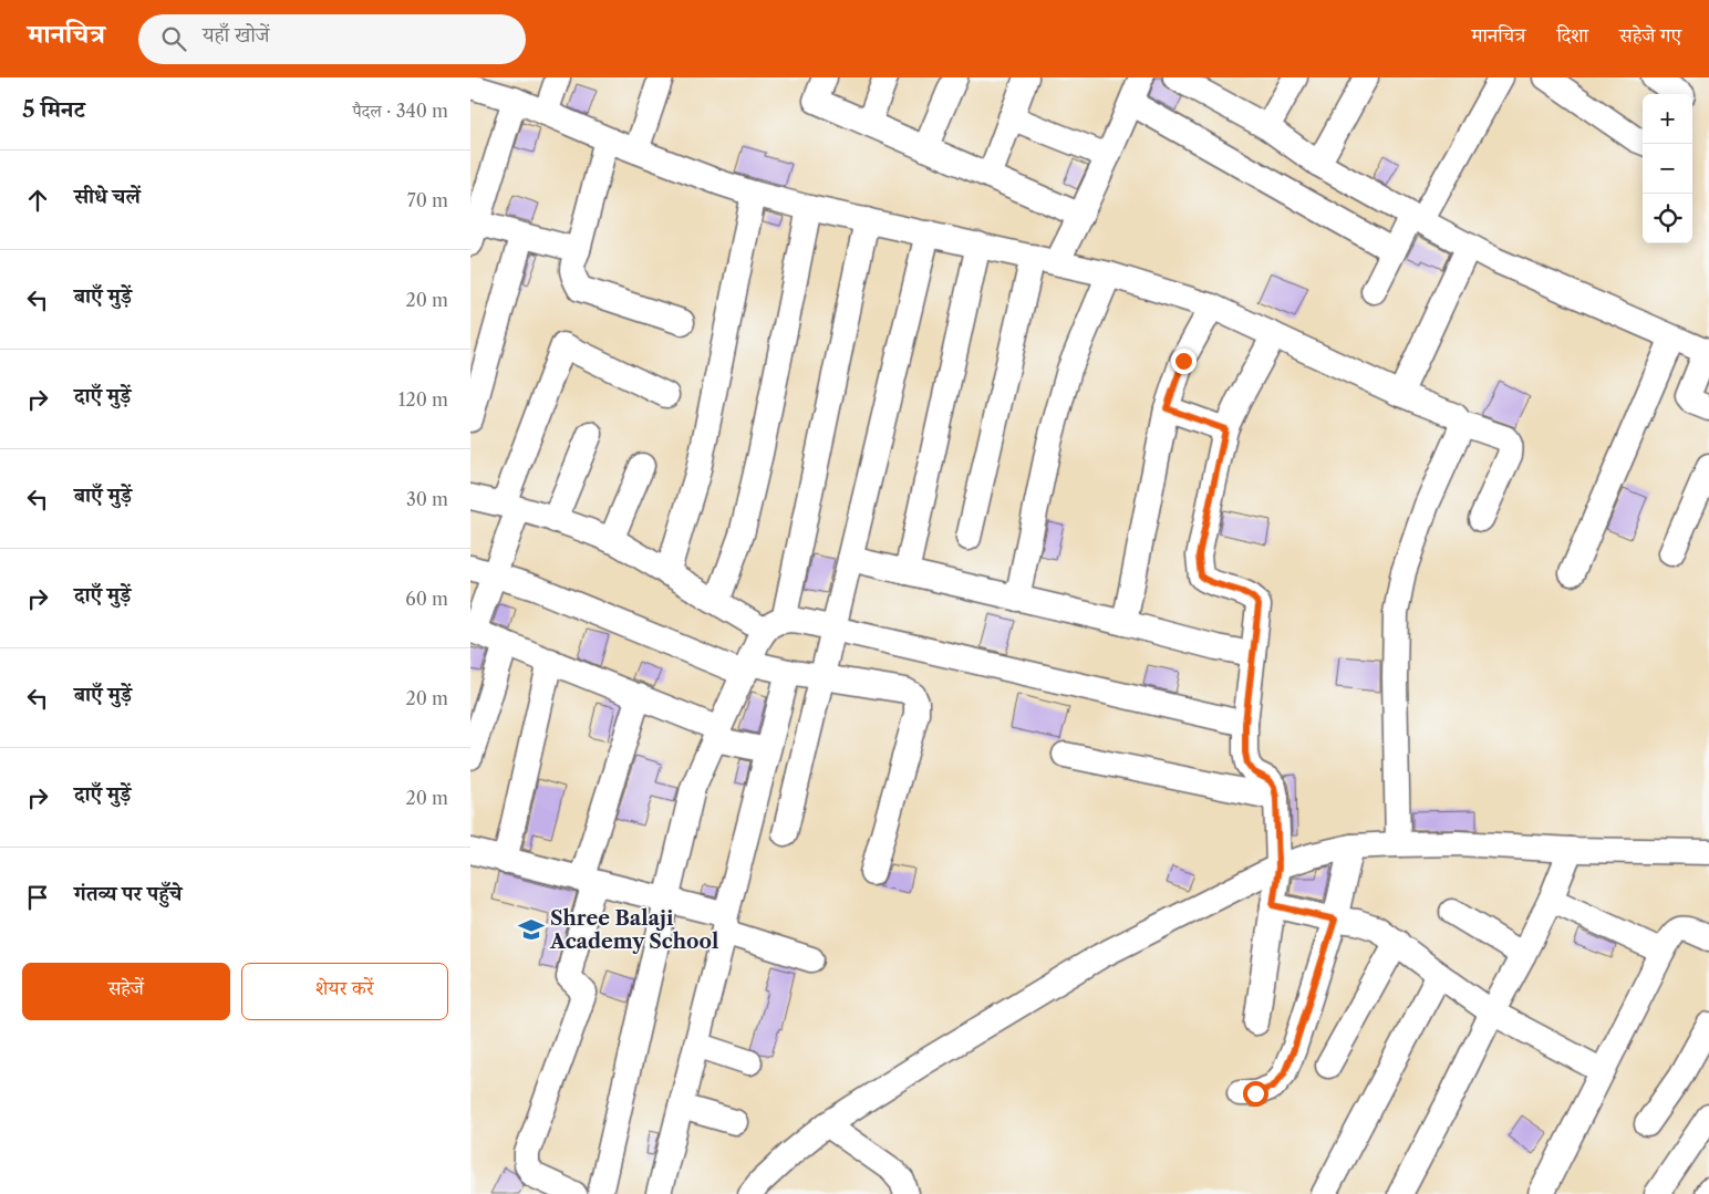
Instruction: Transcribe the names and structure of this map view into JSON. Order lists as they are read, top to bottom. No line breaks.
{"places":{"school or university":["Shree Balaji Academy School"]},"page":{"header":"मानचित्र","search":"यहाँ खोजें","nav":["मानचित्र","दिशा","सहेजे गए"],"heading":["5 मिनट","पैदल · 340 m"],"map_buttons":["+","−"],"list":[["सीधे चलें","70 m"],["बाएँ मुड़ें","20 m"],["दाएँ मुड़ें","120 m"],["बाएँ मुड़ें","30 m"],["दाएँ मुड़ें","60 m"],["बाएँ मुड़ें","20 m"],["दाएँ मुड़ें","20 m"],"गंतव्य पर पहुँचे"],"buttons":["सहेजें","शेयर करें"]}}
